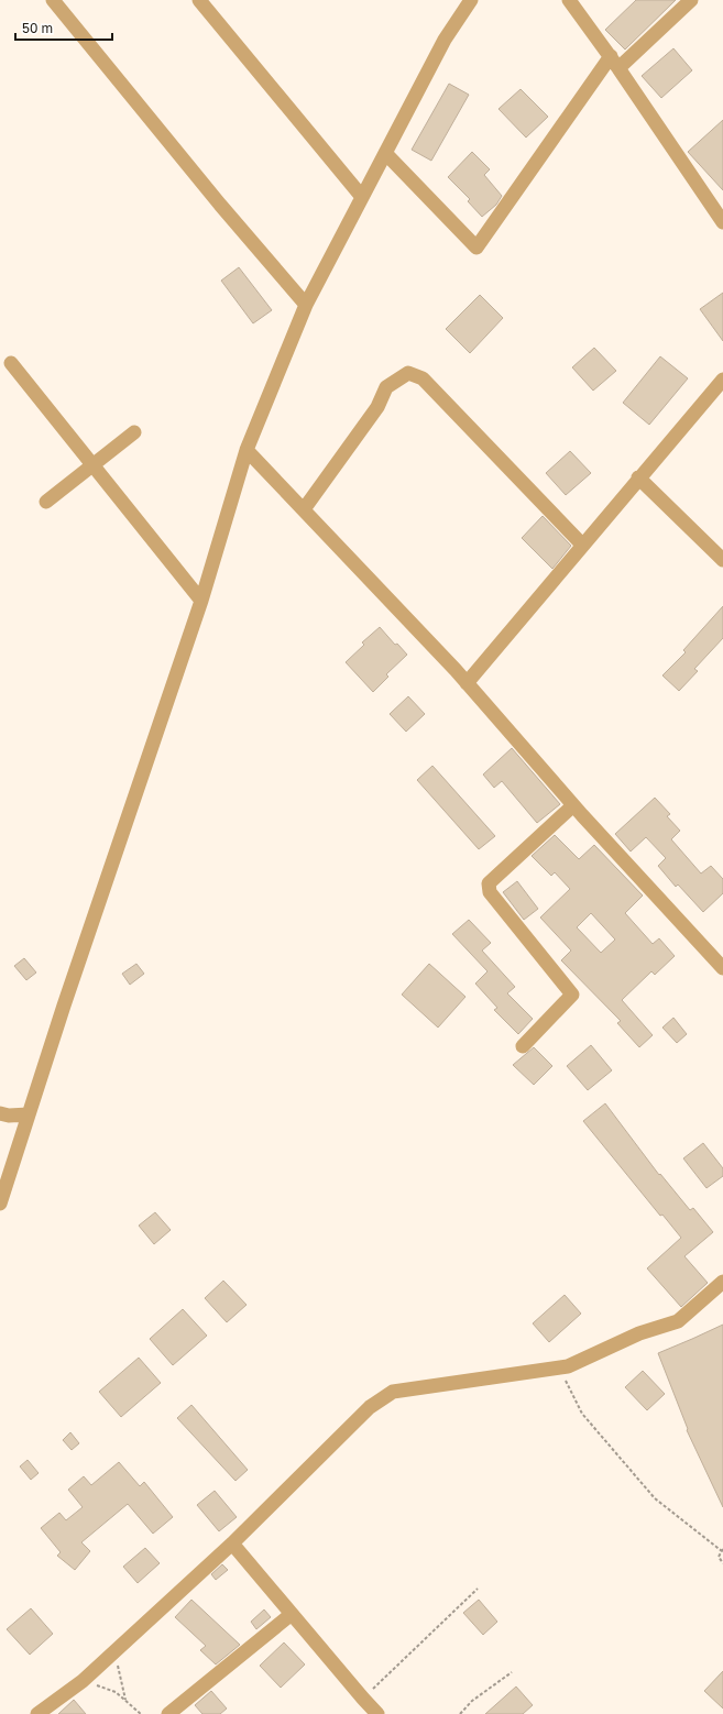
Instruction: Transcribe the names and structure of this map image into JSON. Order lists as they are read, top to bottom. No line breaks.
{"scale_bar":"50 m"}
